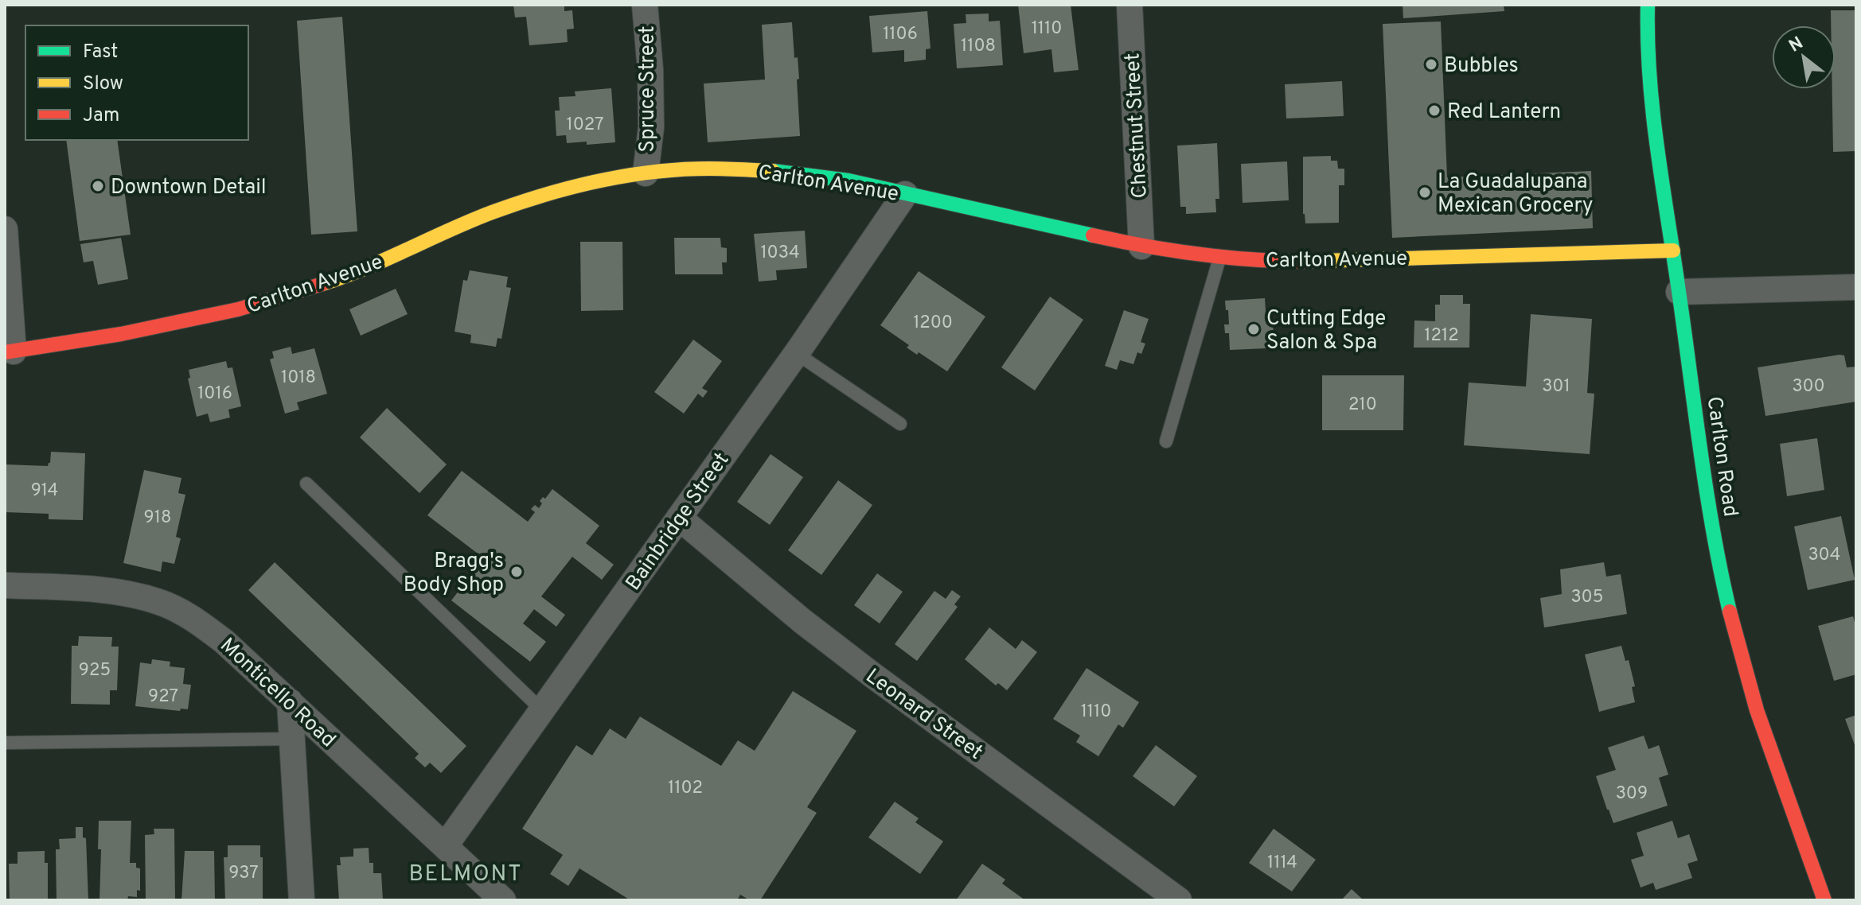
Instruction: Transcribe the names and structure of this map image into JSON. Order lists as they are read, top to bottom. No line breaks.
{"streets":{"street":["Spruce Street","Chestnut Street","Carlton Avenue","Carlton Road","Bainbridge Street","Monticello Road","Leonard Street"]},"crossings":[["Spruce Street","Carlton Avenue"],["Chestnut Street","Carlton Avenue"],["Carlton Avenue","Carlton Road"],["Carlton Avenue","Bainbridge Street"],["Bainbridge Street","Monticello Road"],["Bainbridge Street","Leonard Street"]],"districts":["BELMONT"],"places":["Bubbles","Red Lantern","Downtown Detail","La Guadalupana Mexican Grocery","Cutting Edge Salon & Spa","Bragg's Body Shop"],"house_numbers":["1110","1106","1108","1027","1034","1200","1212","1018","301","300","1016","210","914","918","304","305","925","927","1110","1102","309","1114","937"],"legend":["Fast","Slow","Jam"],"north":"top left"}
